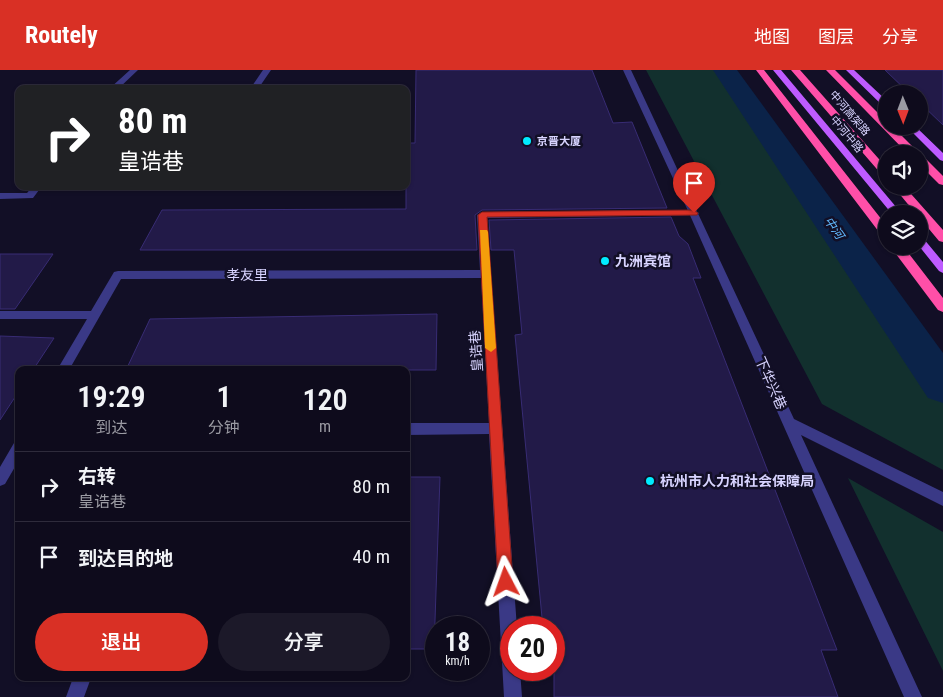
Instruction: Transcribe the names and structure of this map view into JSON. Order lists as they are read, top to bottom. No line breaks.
{"streets":{"highway":["中河高架路"],"main road":["中河中路"],"street":["孝友里","皇诰巷","下华兴巷"]},"crossings":[["孝友里","皇诰巷"],["皇诰巷","下华兴巷"]],"water":["中河"],"places":["京晋大厦","九洲宾馆","杭州市人力和社会保障局"],"north":"bottom","page":{"header":"Routely","nav":["地图","图层","分享"],"turn":["80 m","皇诰巷"],"eta":["19:29","到达","1","分钟","120","m"],"list":[{"name":"右转","note":"皇诰巷","value":"80 m"},{"name":"到达目的地","value":"40 m"}],"buttons":["退出","分享"],"speed":"18 km/h","limit":"20"}}
